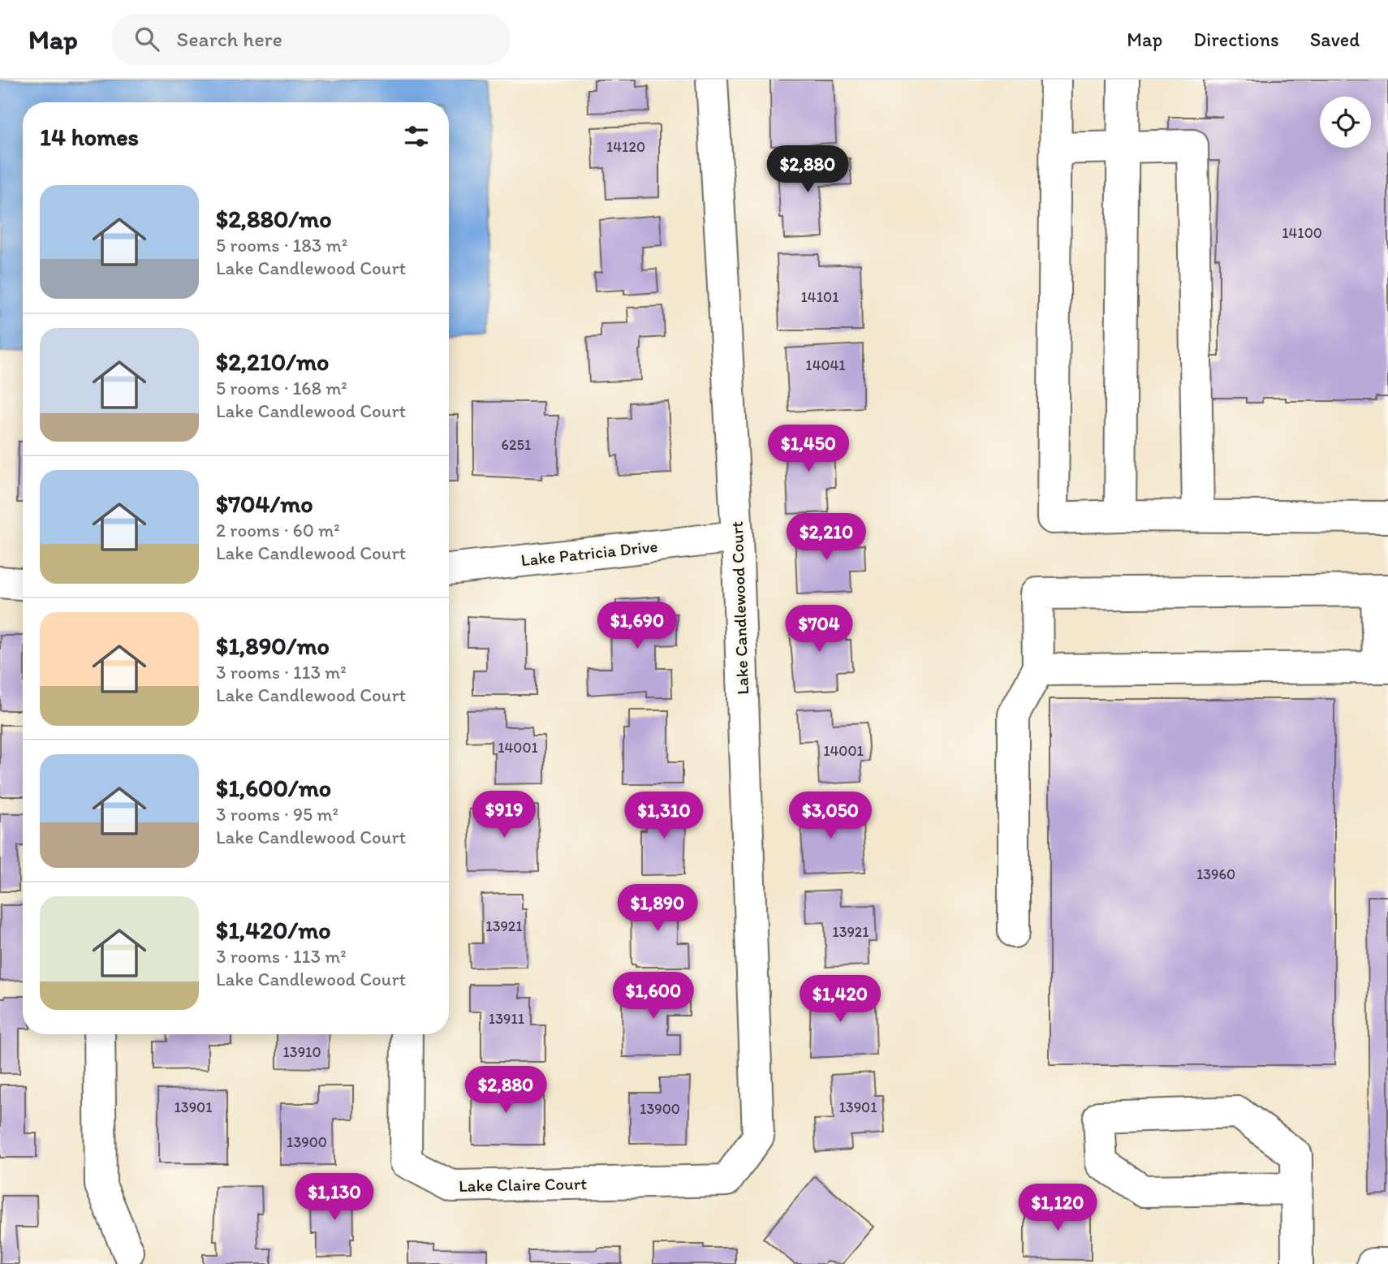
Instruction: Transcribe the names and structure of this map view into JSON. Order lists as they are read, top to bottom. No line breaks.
{"streets":{"street":["Lake Patricia Drive","Lake Candlewood Court","Lake Claire Court"]},"crossings":[["Lake Patricia Drive","Lake Candlewood Court"],["Lake Candlewood Court","Lake Claire Court"]],"house_numbers":["14120","14100","14101","14041","6251","14001","14001","13960","13921","13921","13911","13910","13901","13901","13900","13900"],"page":{"header":"Map","search":"Search here","nav":["Map","Directions","Saved"],"heading":"14 homes","price":["$2,880","$1,450","$2,210","$1,690","$704","$919","$1,310","$3,050","$1,890","$1,600","$1,420","$2,880","$1,130","$1,120"],"list":[{"name":"$2,880/mo","note":"5 rooms · 183 m² · Lake Candlewood Court"},{"name":"$2,210/mo","note":"5 rooms · 168 m² · Lake Candlewood Court"},{"name":"$704/mo","note":"2 rooms · 60 m² · Lake Candlewood Court"},{"name":"$1,890/mo","note":"3 rooms · 113 m² · Lake Candlewood Court"},{"name":"$1,600/mo","note":"3 rooms · 95 m² · Lake Candlewood Court"},{"name":"$1,420/mo","note":"3 rooms · 113 m² · Lake Candlewood Court"}]}}
